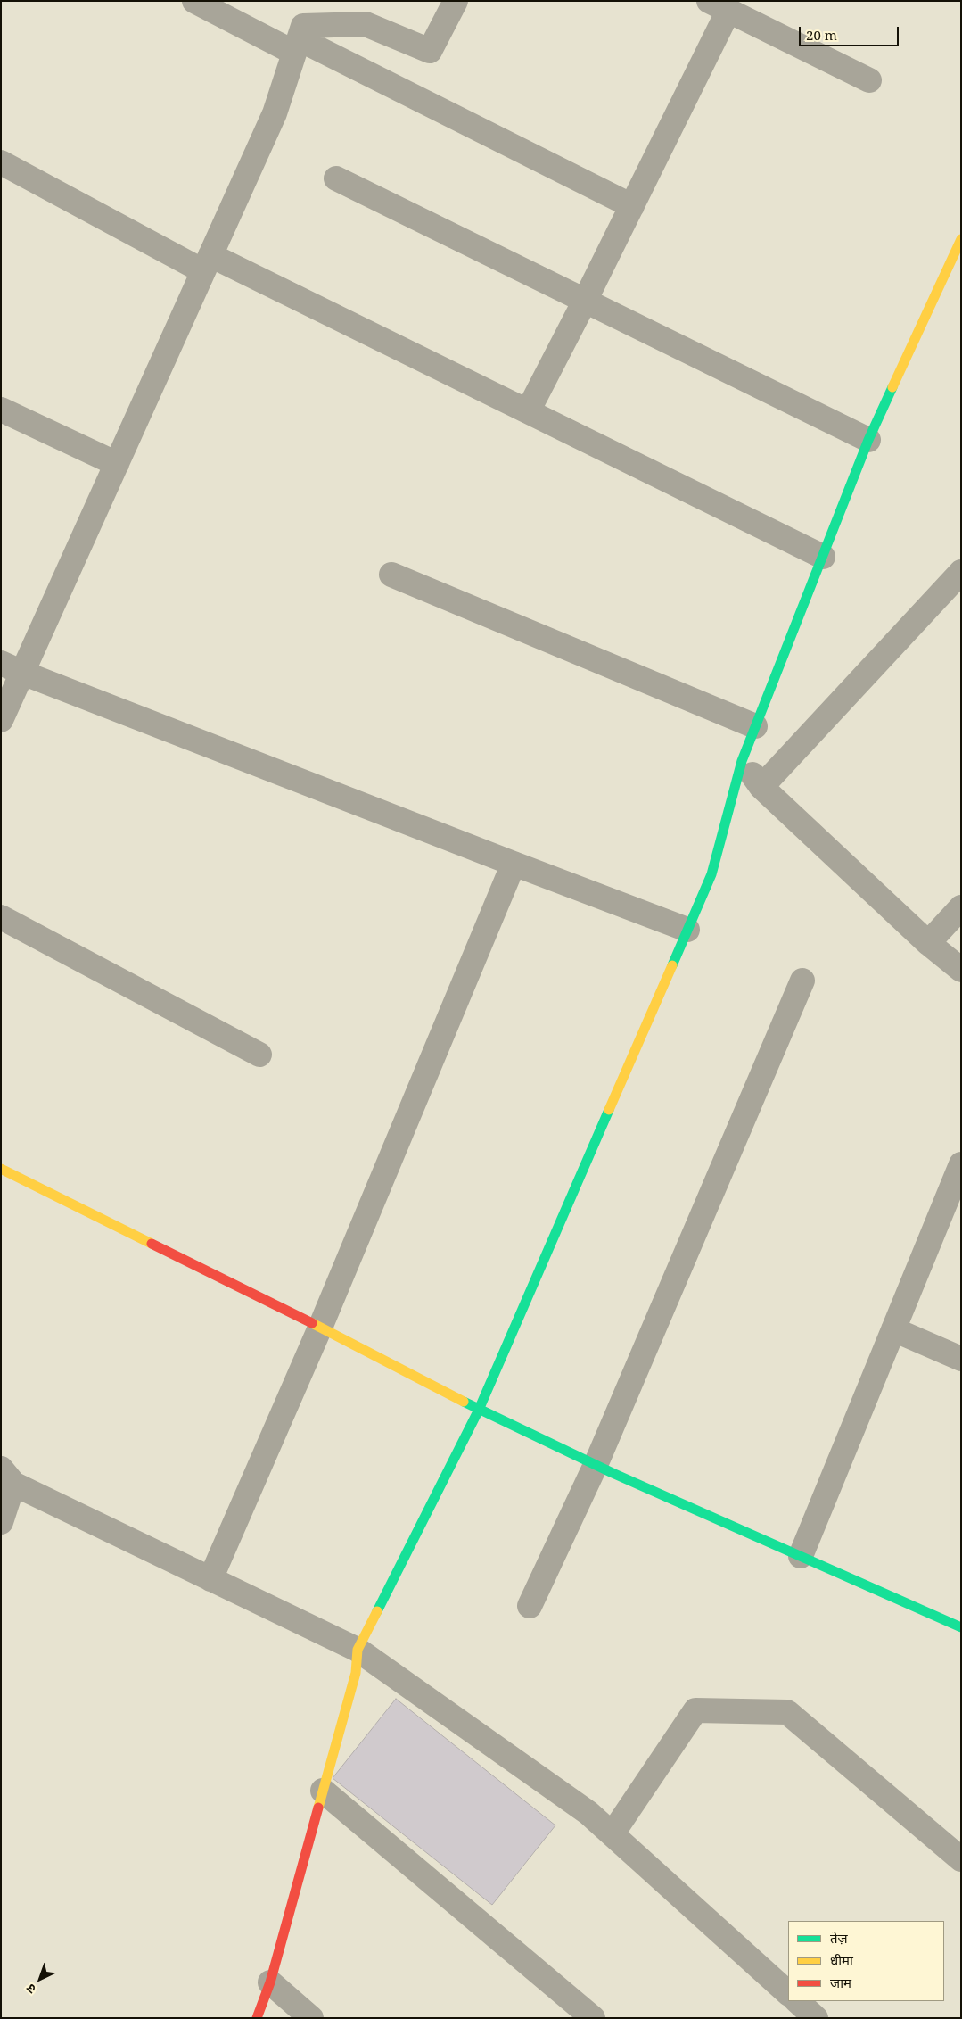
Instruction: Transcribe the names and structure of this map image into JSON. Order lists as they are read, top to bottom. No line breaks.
{"legend":["तेज़","धीमा","जाम"],"scale_bar":"20 m","north":"bottom left"}
